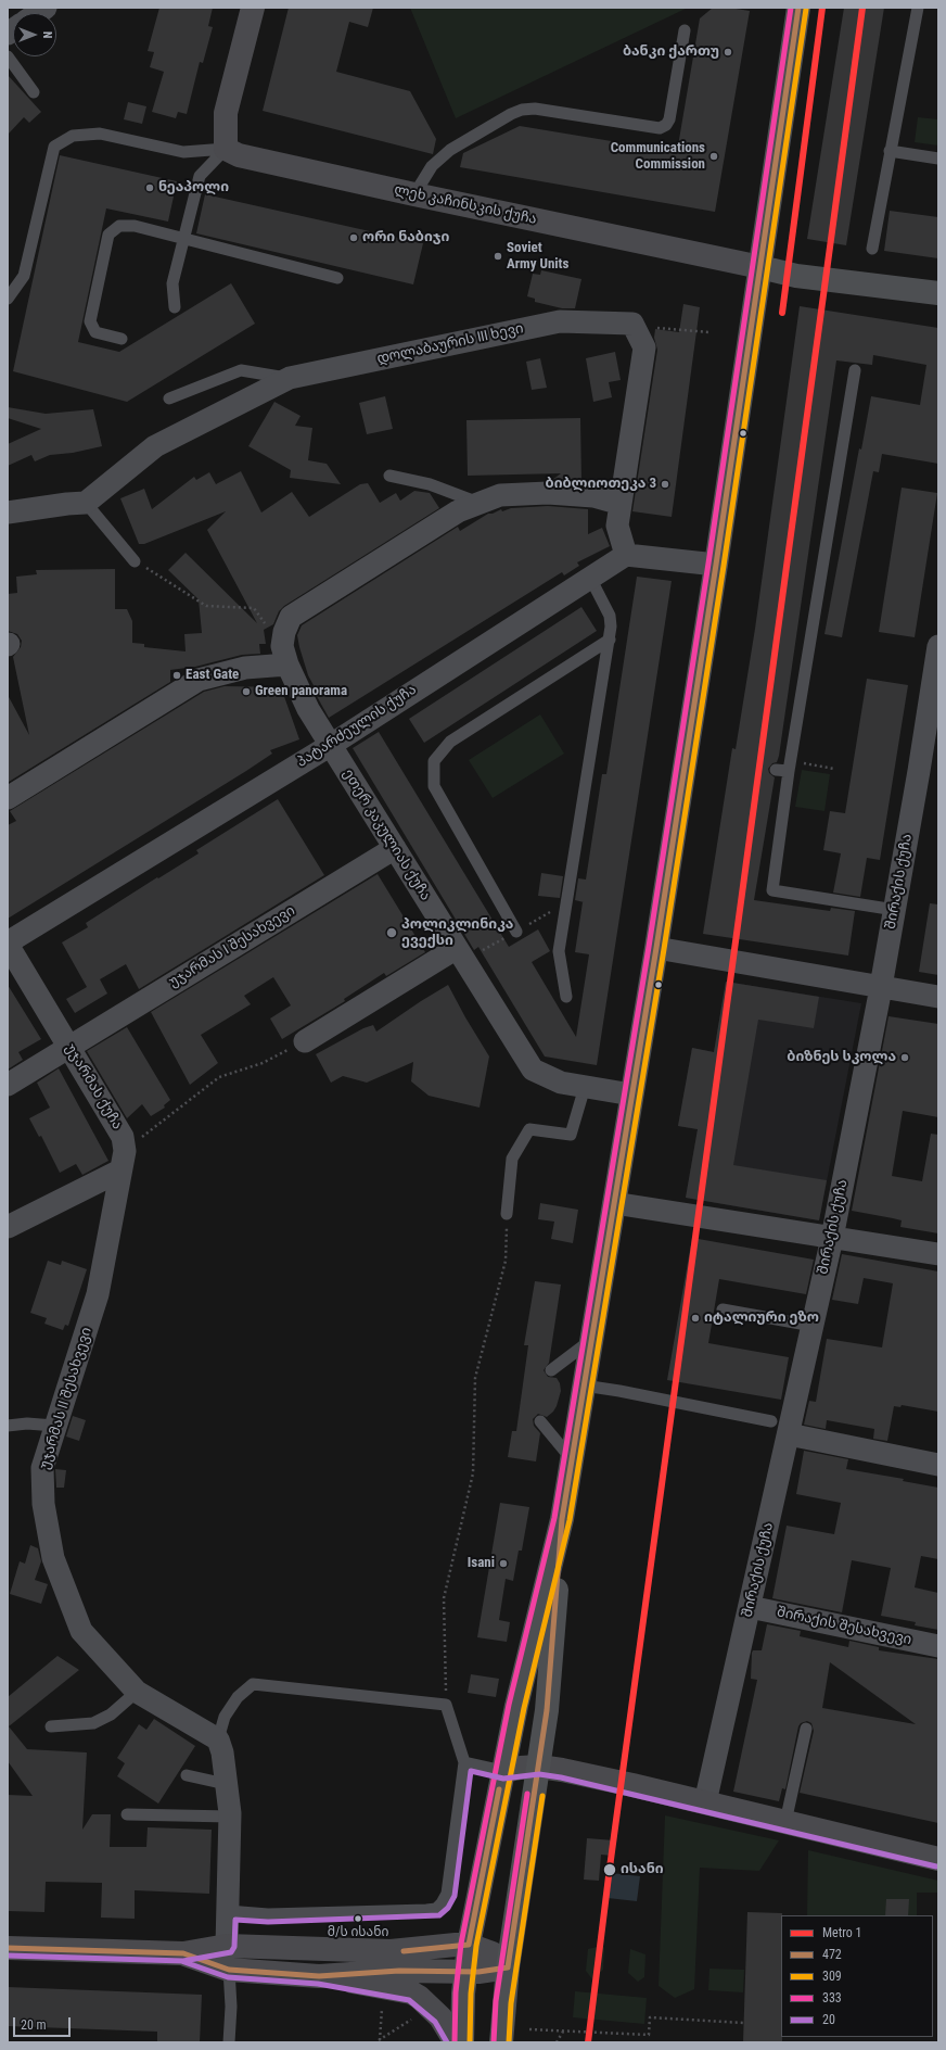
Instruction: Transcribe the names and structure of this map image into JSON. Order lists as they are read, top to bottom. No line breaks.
{"streets":{"main road":["ლეხ კაჩინსკის ქუჩა"],"street":["დოლაბაურის III ხევი","პატარძეულის ქუჩა","ეთერ კაკულიას ქუჩა","შირაქის ქუჩა","უჯარმას I შესახვევი","უჯარმას ქუჩა","უჯარმას II შესახვევი","შირაქის შესახვევი"]},"crossings":[["პატარძეულის ქუჩა","ეთერ კაკულიას ქუჩა"],["პატარძეულის ქუჩა","უჯარმას ქუჩა"],["ეთერ კაკულიას ქუჩა","უჯარმას I შესახვევი"],["შირაქის ქუჩა","შირაქის შესახვევი"],["უჯარმას I შესახვევი","უჯარმას ქუჩა"],["უჯარმას ქუჩა","უჯარმას II შესახვევი"]],"places":["ბანკი ქართუ","Communications Commission","ნეაპოლი","ორი ნაბიჯი","Soviet Army Units","ბიბლიოთეკა 3","East Gate","Green panorama","პოლიკლინიკა ევექსი","ბიზნეს სკოლა","იტალიური ეზო","Isani","ისანი","მ/ს ისანი"],"lines":["metro line 1","transit line 472","transit line 333","transit line 309","transit line 20"],"legend":["Metro 1","472","309","333","20"],"scale_bar":"20 m","north":"right"}
